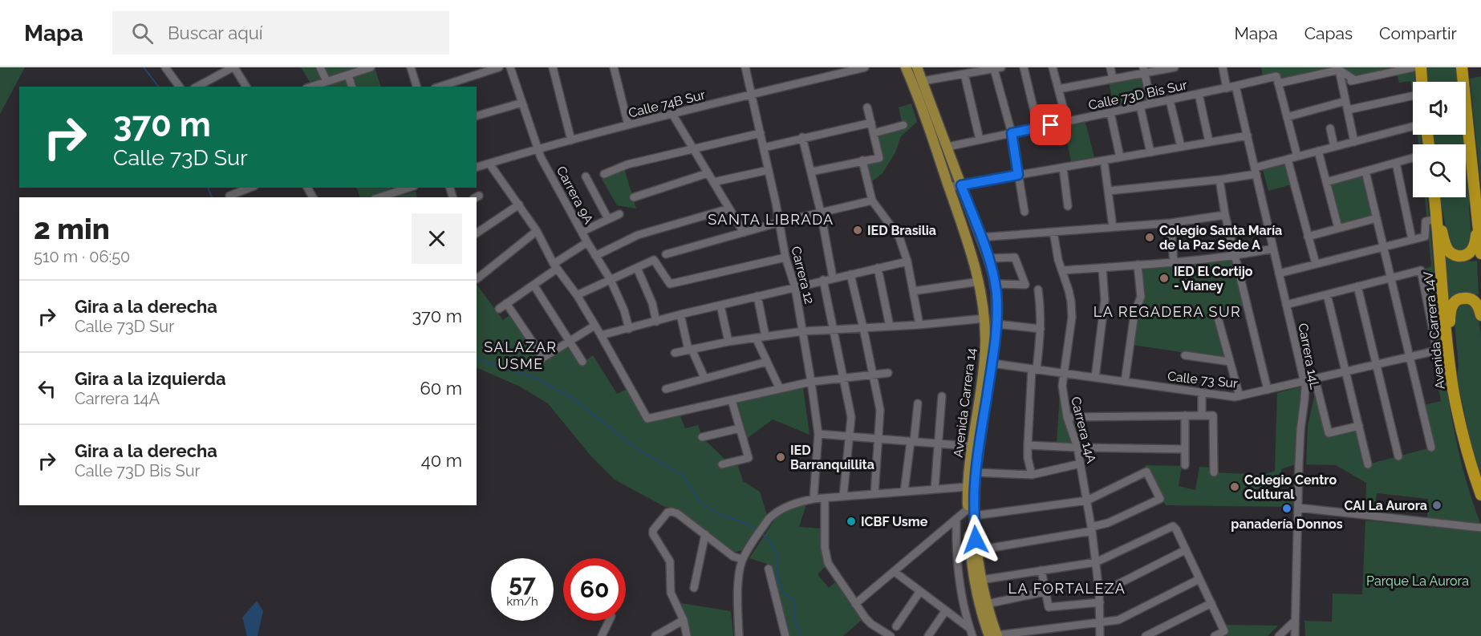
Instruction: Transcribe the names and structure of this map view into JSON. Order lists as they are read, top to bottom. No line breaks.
{"streets":{"highway":["Avenida Carrera 14V"],"main road":["Avenida Carrera 14"],"street":["Calle 73D Bis Sur","Calle 74B Sur","Carrera 9A","Carrera 12","Carrera 14L","Calle 73 Sur","Carrera 14A"]},"crossings":[["Calle 73D Bis Sur","Carrera 14L"],["Calle 73D Bis Sur","Avenida Carrera 14"],["Calle 74B Sur","Carrera 9A"],["Calle 74B Sur","Carrera 12"],["Carrera 14L","Calle 73 Sur"],["Calle 73 Sur","Avenida Carrera 14"],["Calle 73 Sur","Carrera 14A"]],"districts":["SANTA LIBRADA","LA REGADERA SUR","SALAZAR USME","LA FORTALEZA"],"parks":["Parque La Aurora"],"places":["IED Brasilia","Colegio Santa María de la Paz Sede A","IED El Cortijo - Vianey","IED Barranquillita","Colegio Centro Cultural","CAI La Aurora","panadería Donnos","ICBF Usme"],"page":{"header":"Mapa","search":"Buscar aquí","nav":["Mapa","Capas","Compartir"],"turn":["370 m","Calle 73D Sur"],"heading":["2 min","510 m · 06:50"],"list":[{"name":"Gira a la derecha","note":"Calle 73D Sur","value":"370 m"},{"name":"Gira a la izquierda","note":"Carrera 14A","value":"60 m"},{"name":"Gira a la derecha","note":"Calle 73D Bis Sur","value":"40 m"}],"speed":"57 km/h","limit":"60"}}
